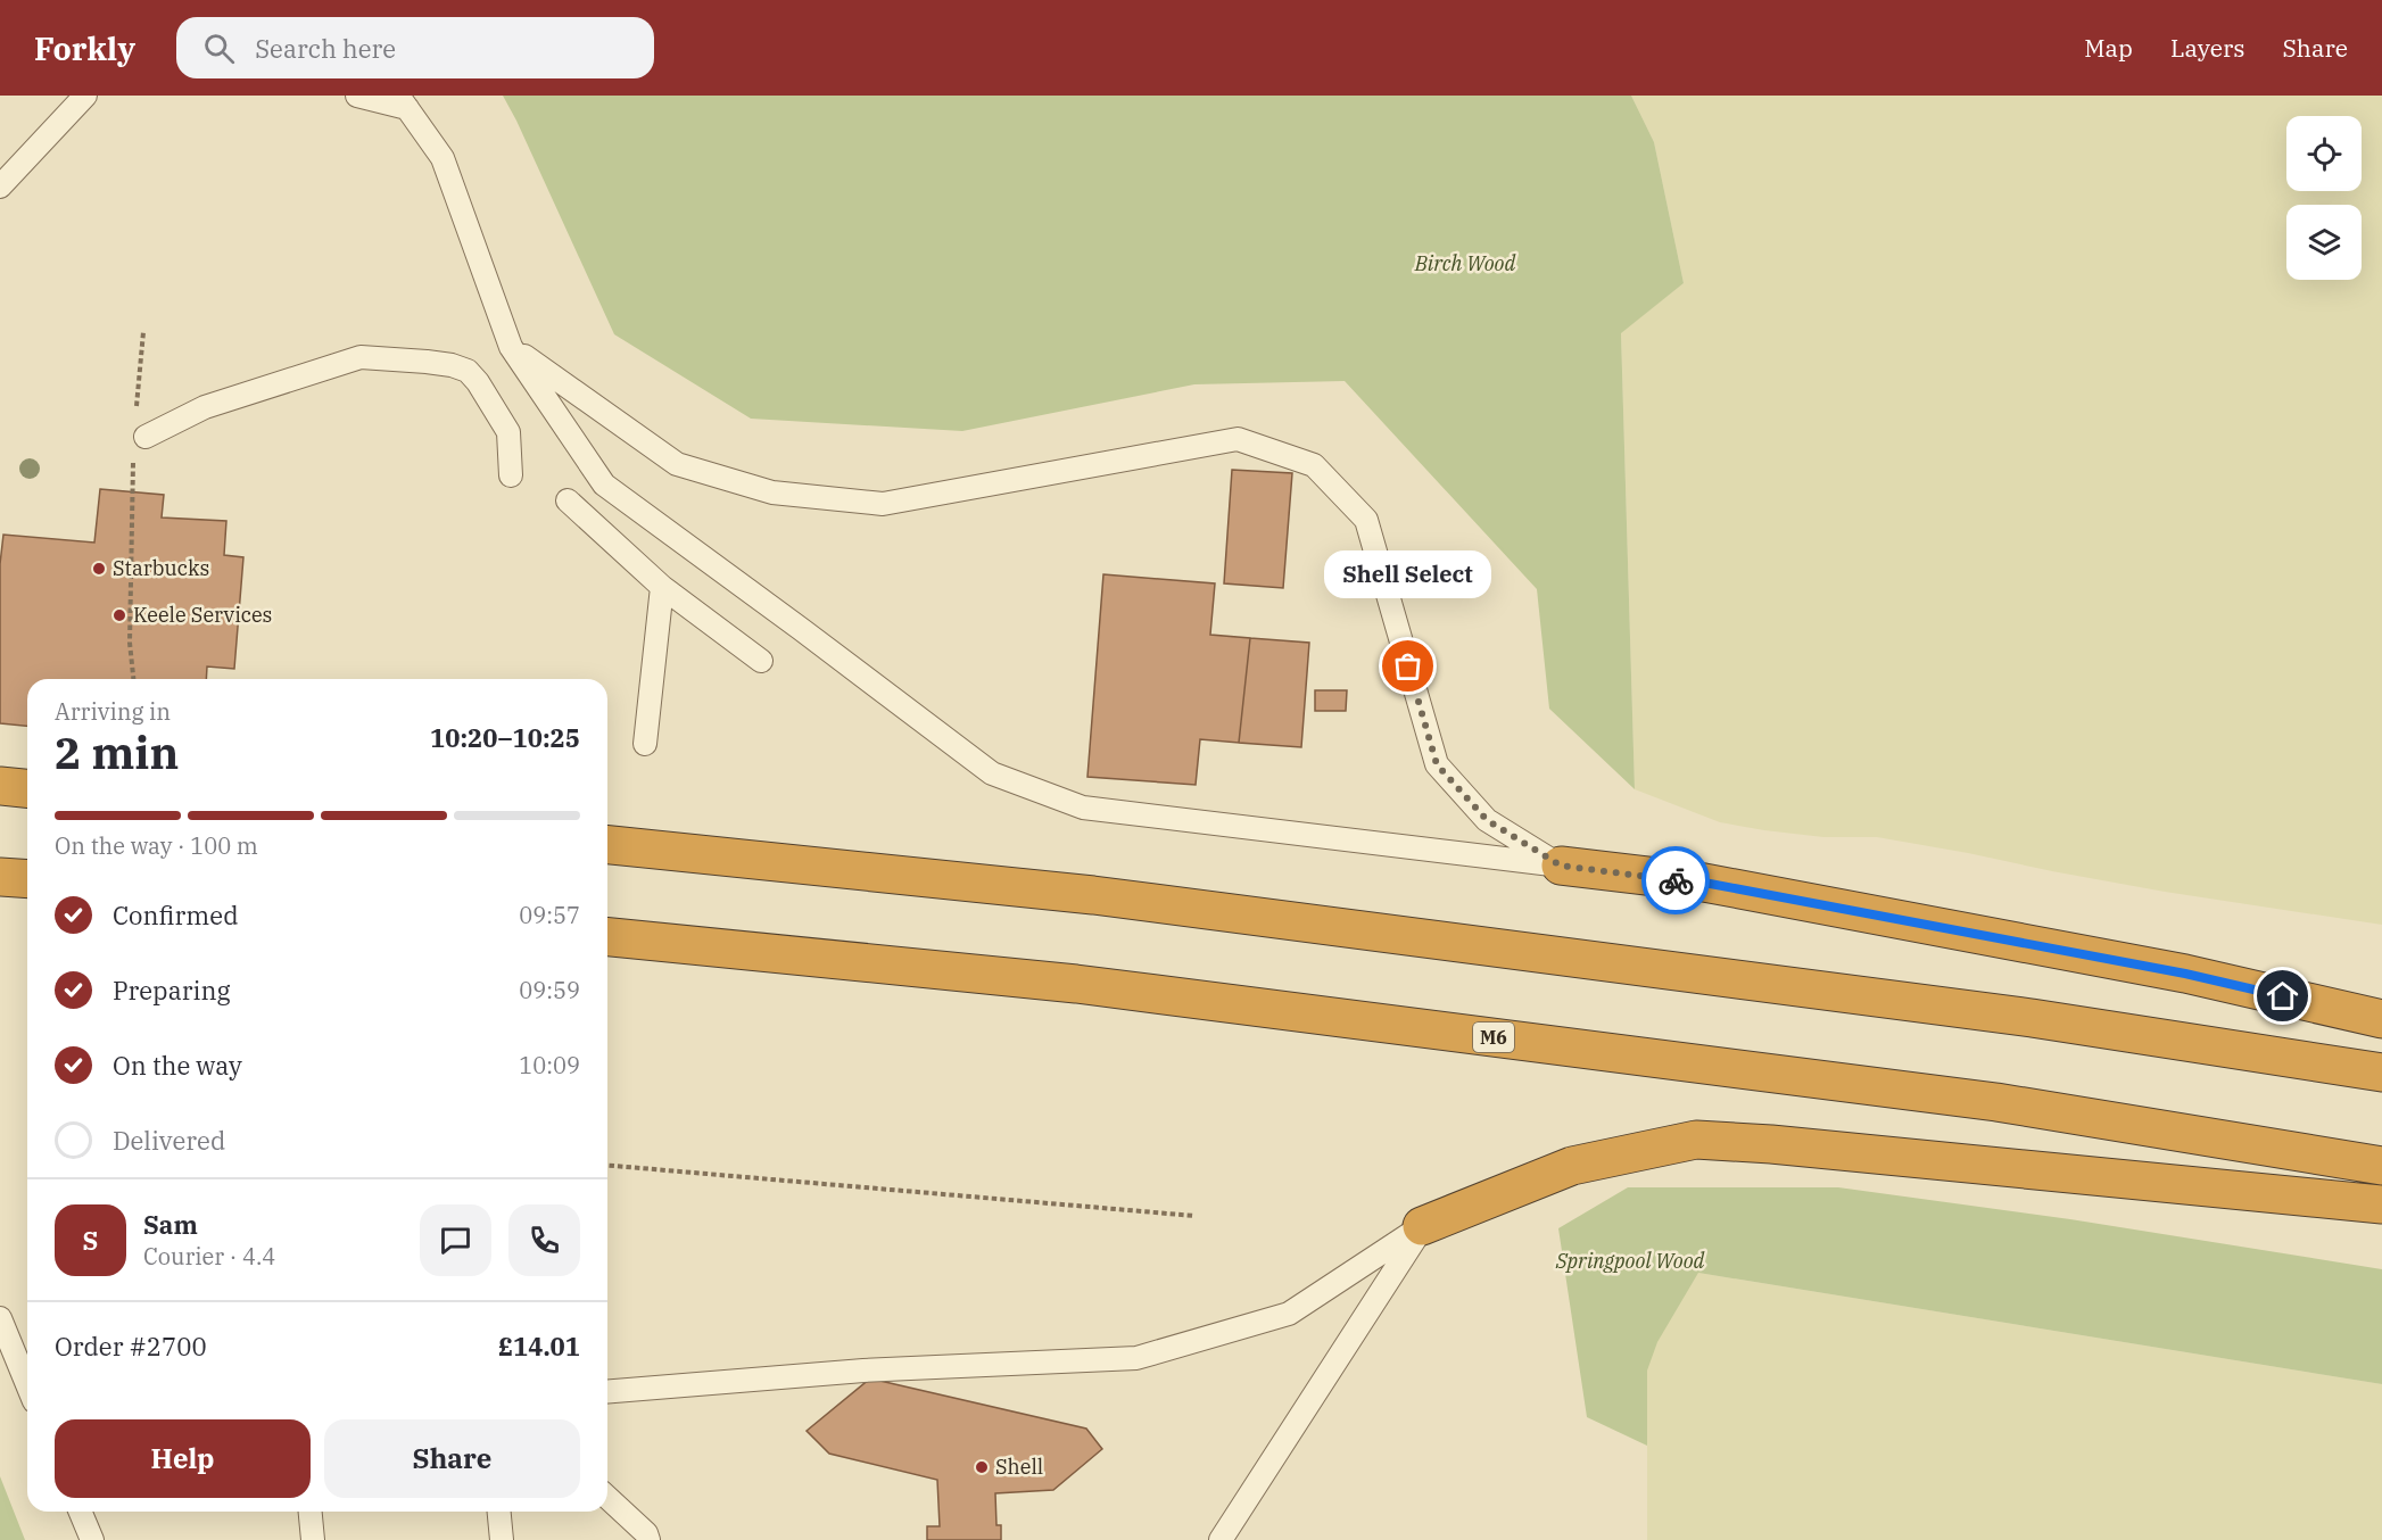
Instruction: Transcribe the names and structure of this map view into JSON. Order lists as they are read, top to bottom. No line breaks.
{"streets":{"highway":["M6"]},"parks":["Birch Wood","Springpool Wood"],"places":["Starbucks","Keele Services","Shell Select","Shell"],"page":{"header":"Forkly","search":"Search here","nav":["Map","Layers","Share"],"bubble":"Shell Select","heading":["2 min","Arriving in","10:20–10:25"],"panel":["Sam","Courier · 4.4","Order #2700","£14.01"],"bar":"On the way · 100 m","list":[["Confirmed","09:57"],["Preparing","09:59"],["On the way","10:09"],"Delivered"],"round":"S","buttons":["Help","Share"]}}
